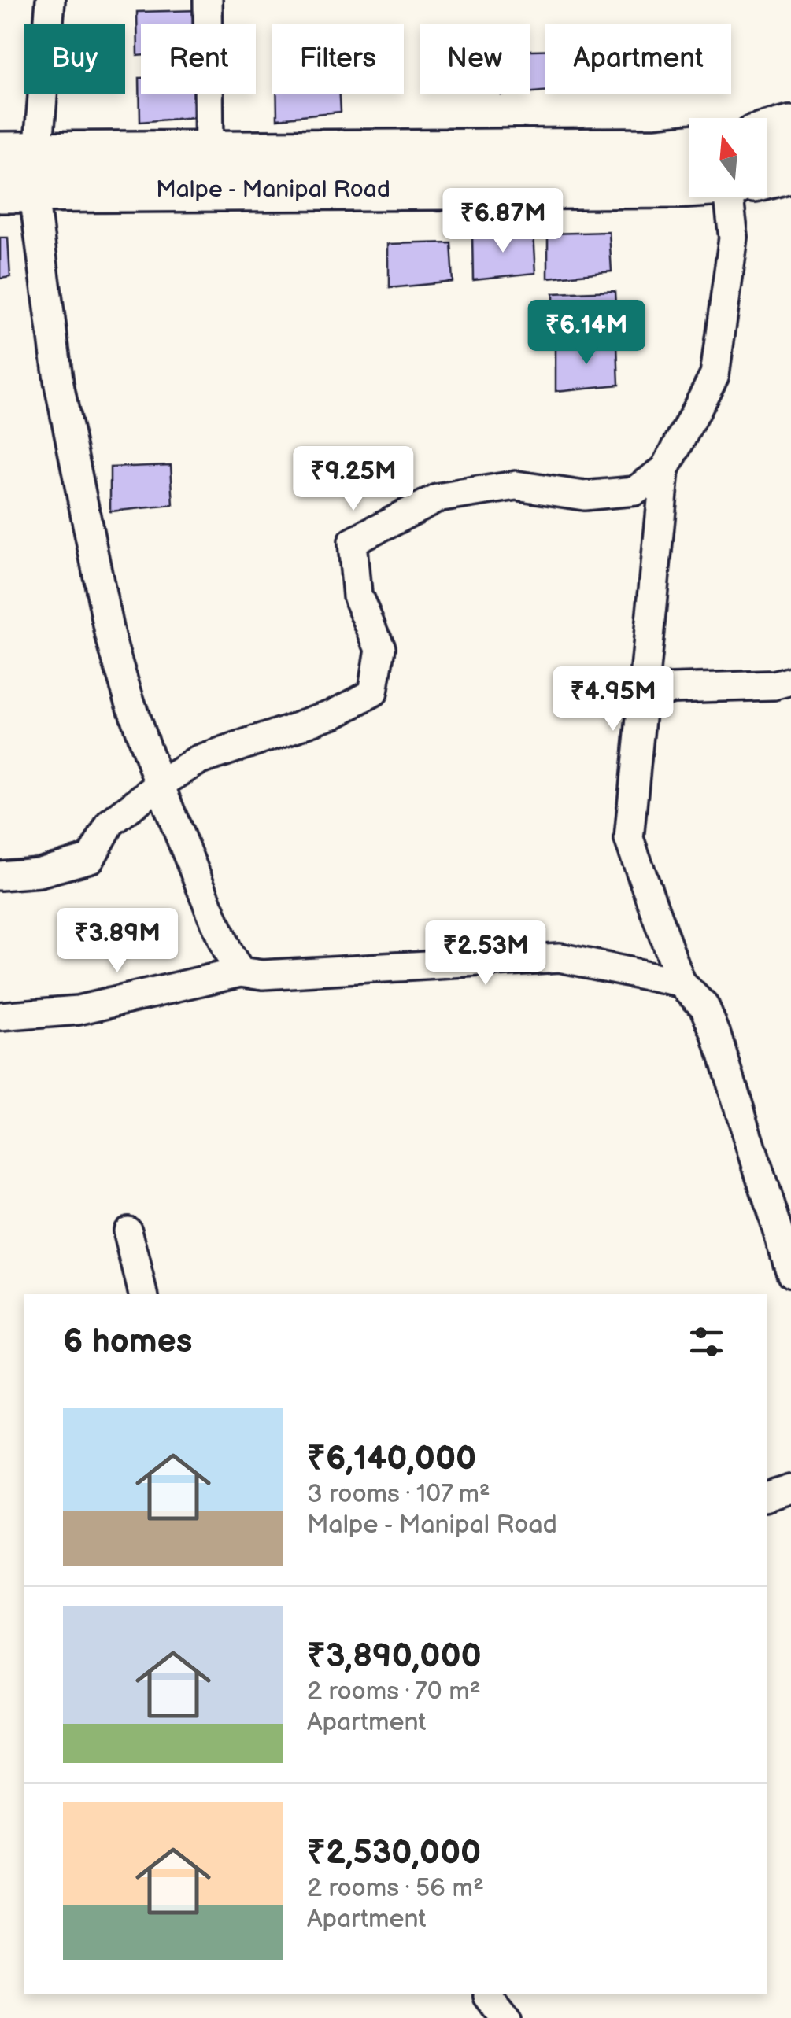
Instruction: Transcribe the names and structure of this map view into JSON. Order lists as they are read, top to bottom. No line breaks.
{"streets":{"highway":["Malpe - Manipal Road"]},"north":"top","page":{"chip":["Buy","Rent","Filters","New","Apartment"],"price":["₹6.87M","₹6.14M","₹9.25M","₹4.95M","₹3.89M","₹2.53M"],"heading":"6 homes","list":[{"name":"₹6,140,000","note":"3 rooms · 107 m² · Malpe - Manipal Road"},{"name":"₹3,890,000","note":"2 rooms · 70 m² · Apartment"},{"name":"₹2,530,000","note":"2 rooms · 56 m² · Apartment"}]}}
